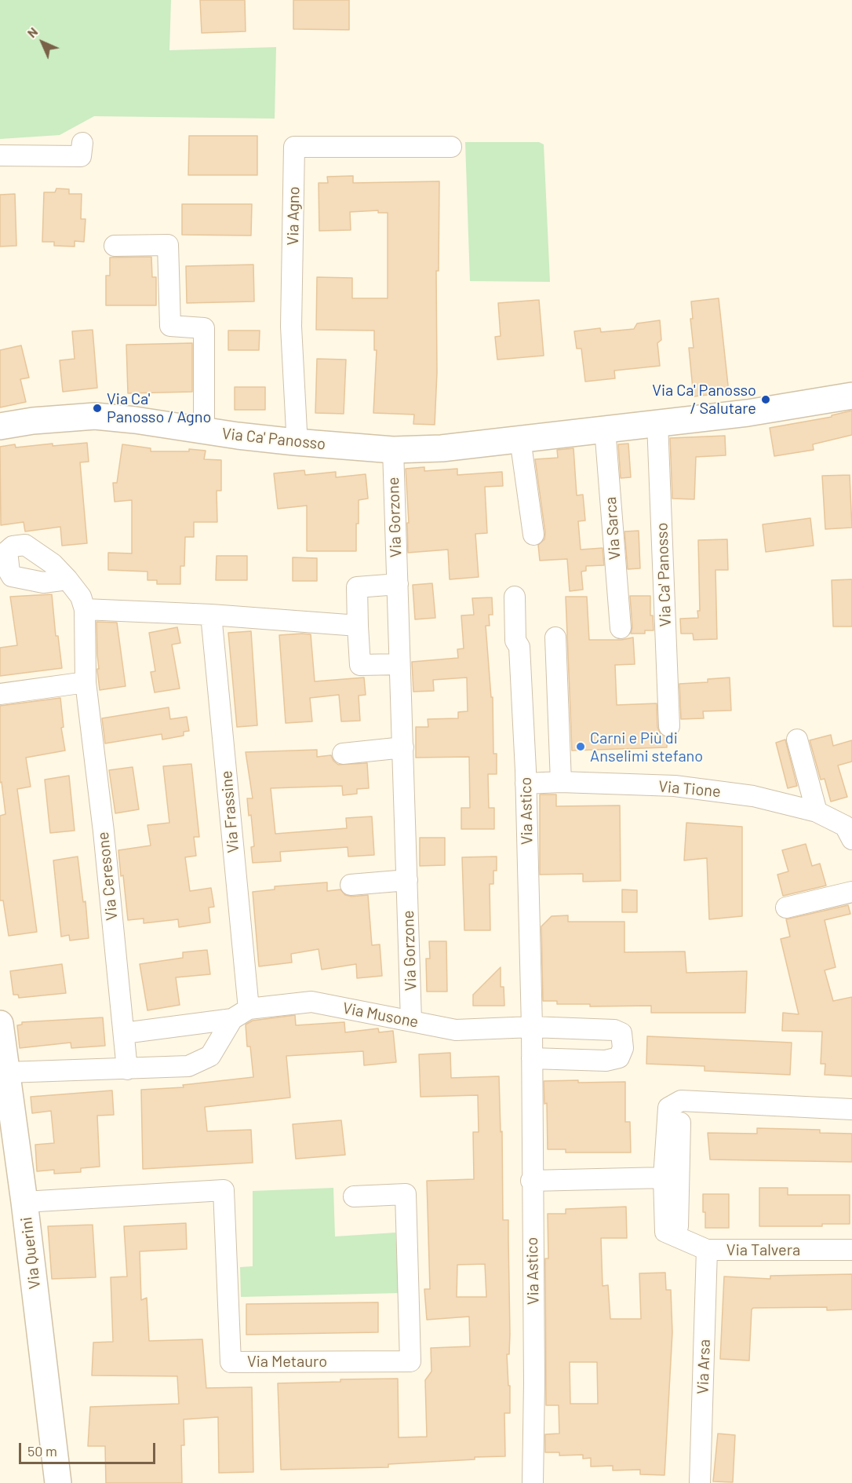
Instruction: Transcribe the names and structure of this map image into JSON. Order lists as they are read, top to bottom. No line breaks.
{"streets":{"street":["Via Agno","Via Ca' Panosso","Via Gorzone","Via Sarca","Via Tione","Via Astico","Via Frassine","Via Ceresone","Via Musone","Via Talvera","Via Querini","Via Metauro","Via Arsa"]},"crossings":[["Via Agno","Via Ca' Panosso"],["Via Ca' Panosso","Via Gorzone"],["Via Ca' Panosso","Via Sarca"],["Via Gorzone","Via Musone"],["Via Tione","Via Astico"],["Via Astico","Via Musone"],["Via Frassine","Via Musone"],["Via Ceresone","Via Musone"],["Via Talvera","Via Arsa"],["Via Querini","Via Metauro"]],"places":["Via Ca' Panosso / Salutare","Via Ca' Panosso / Agno","Carni e Più di Anselimi stefano"],"scale_bar":"50 m","north":"top left"}
